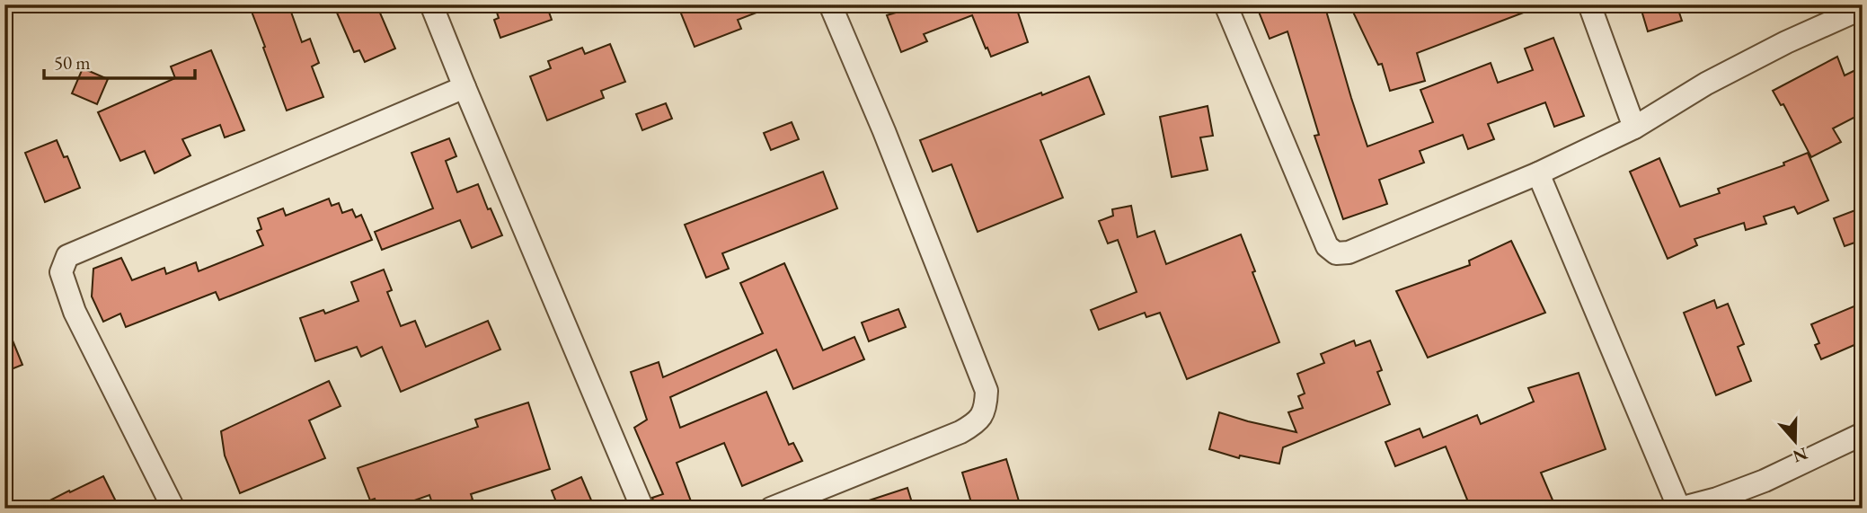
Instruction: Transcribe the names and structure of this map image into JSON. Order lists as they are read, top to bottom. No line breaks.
{"scale_bar":"50 m","north":"bottom"}
